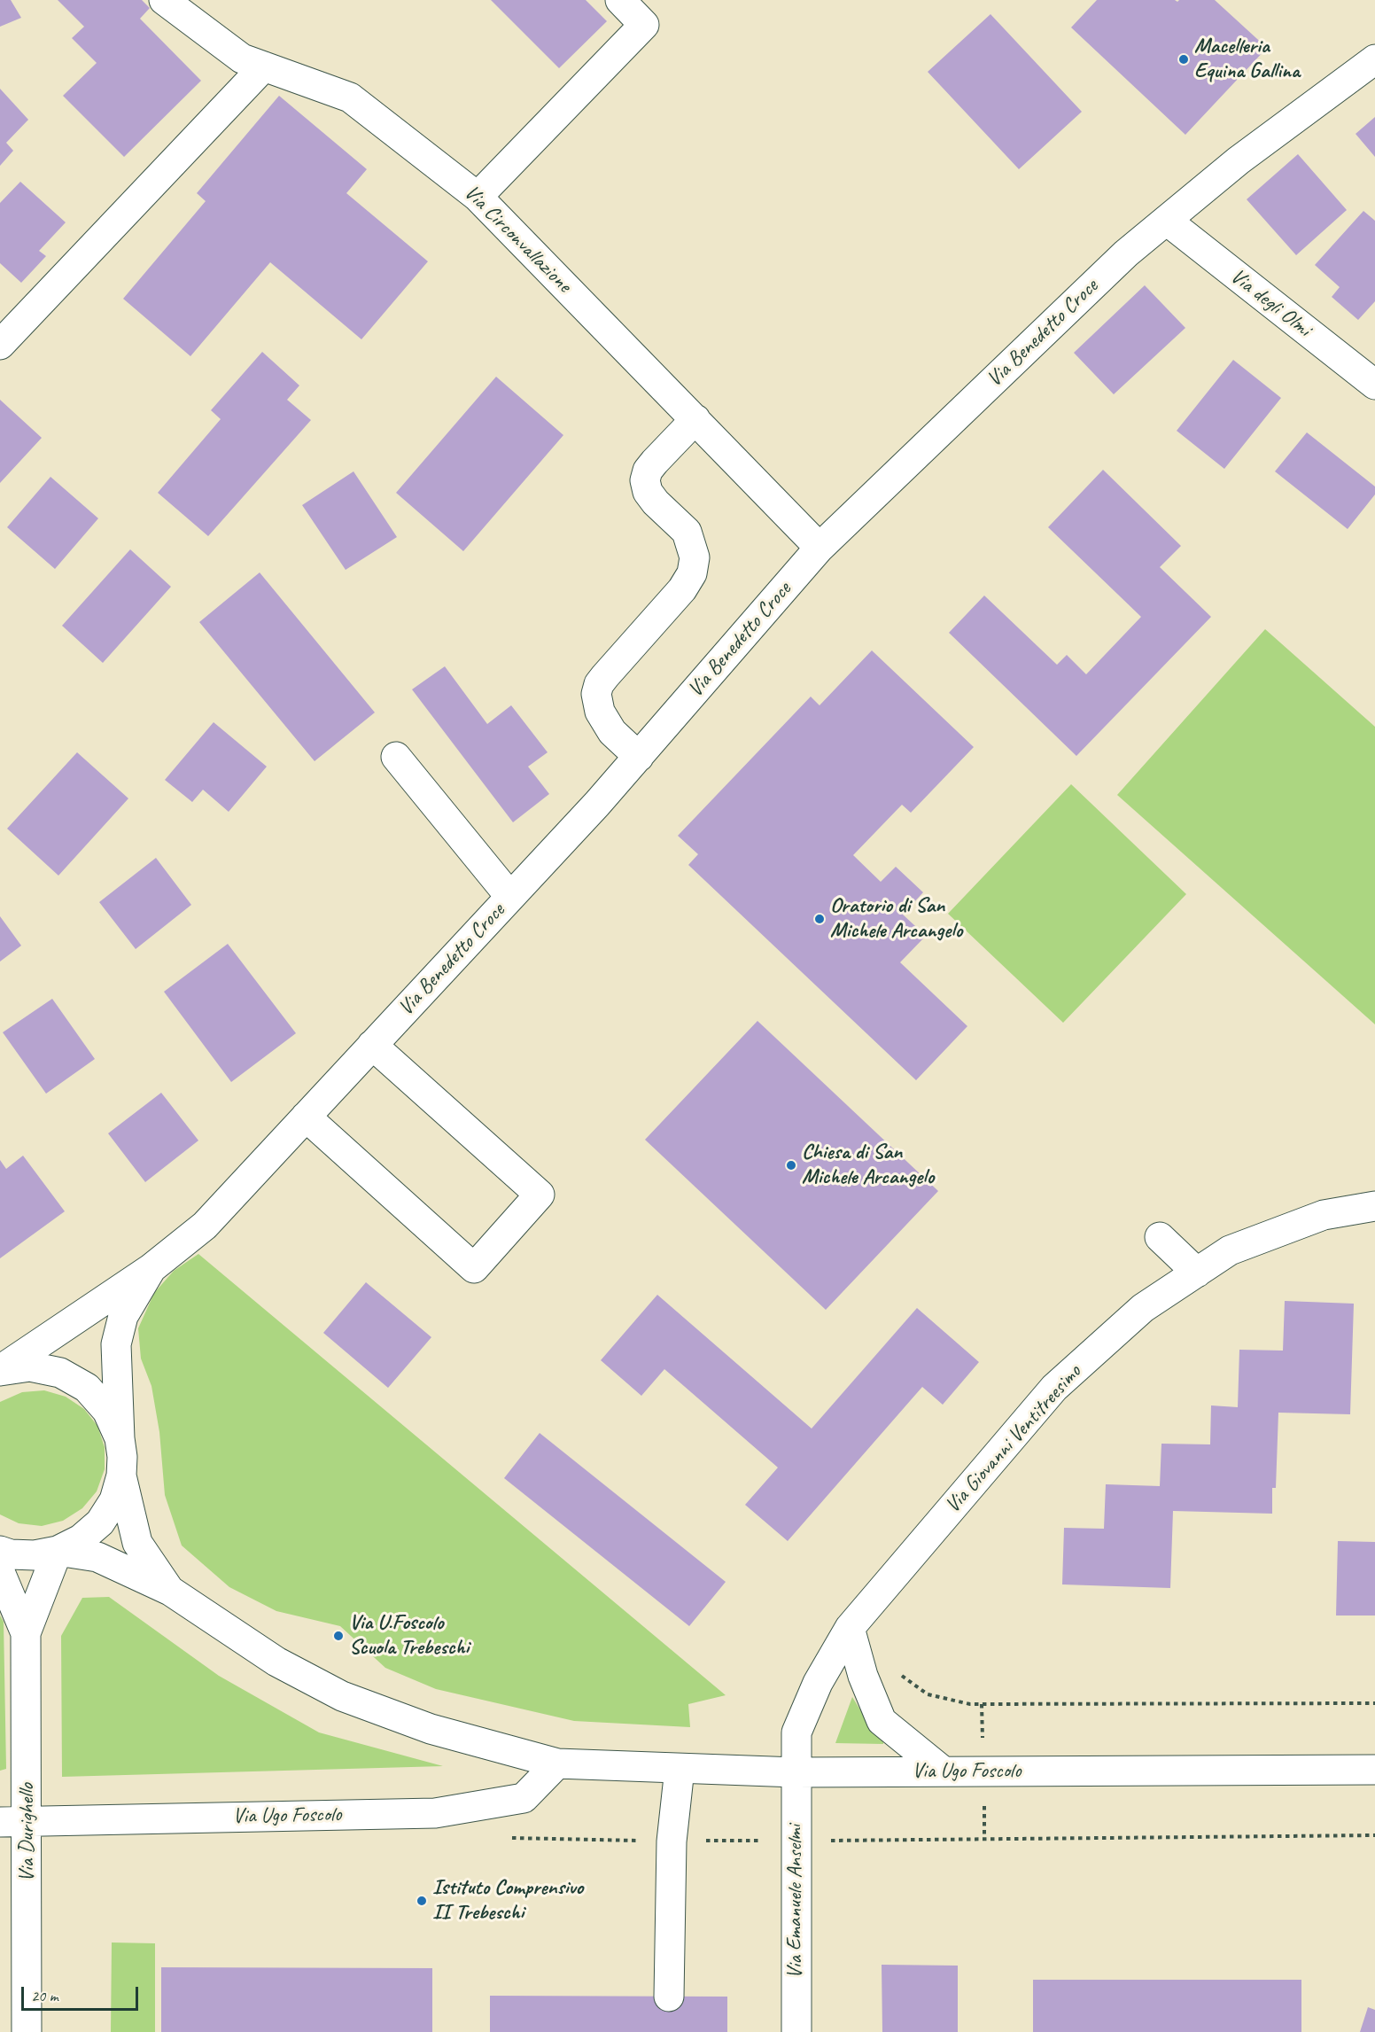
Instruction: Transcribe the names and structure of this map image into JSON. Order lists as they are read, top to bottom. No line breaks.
{"streets":{"street":["Via Circonvallazione","Via degli Olmi","Via Benedetto Croce","Via Giovanni Ventitreesimo","Via Ugo Foscolo","Via Durighello","Via Emanuele Anselmi"]},"crossings":[["Via Circonvallazione","Via Benedetto Croce"],["Via degli Olmi","Via Benedetto Croce"],["Via Benedetto Croce","Via Ugo Foscolo"],["Via Giovanni Ventitreesimo","Via Ugo Foscolo"],["Via Giovanni Ventitreesimo","Via Emanuele Anselmi"],["Via Ugo Foscolo","Via Durighello"],["Via Ugo Foscolo","Via Emanuele Anselmi"]],"places":["Macelleria Equina Gallina","Oratorio di San Michele Arcangelo","Chiesa di San Michele Arcangelo","Via U.Foscolo Scuola Trebeschi","Istituto Comprensivo II Trebeschi"],"scale_bar":"20 m"}
